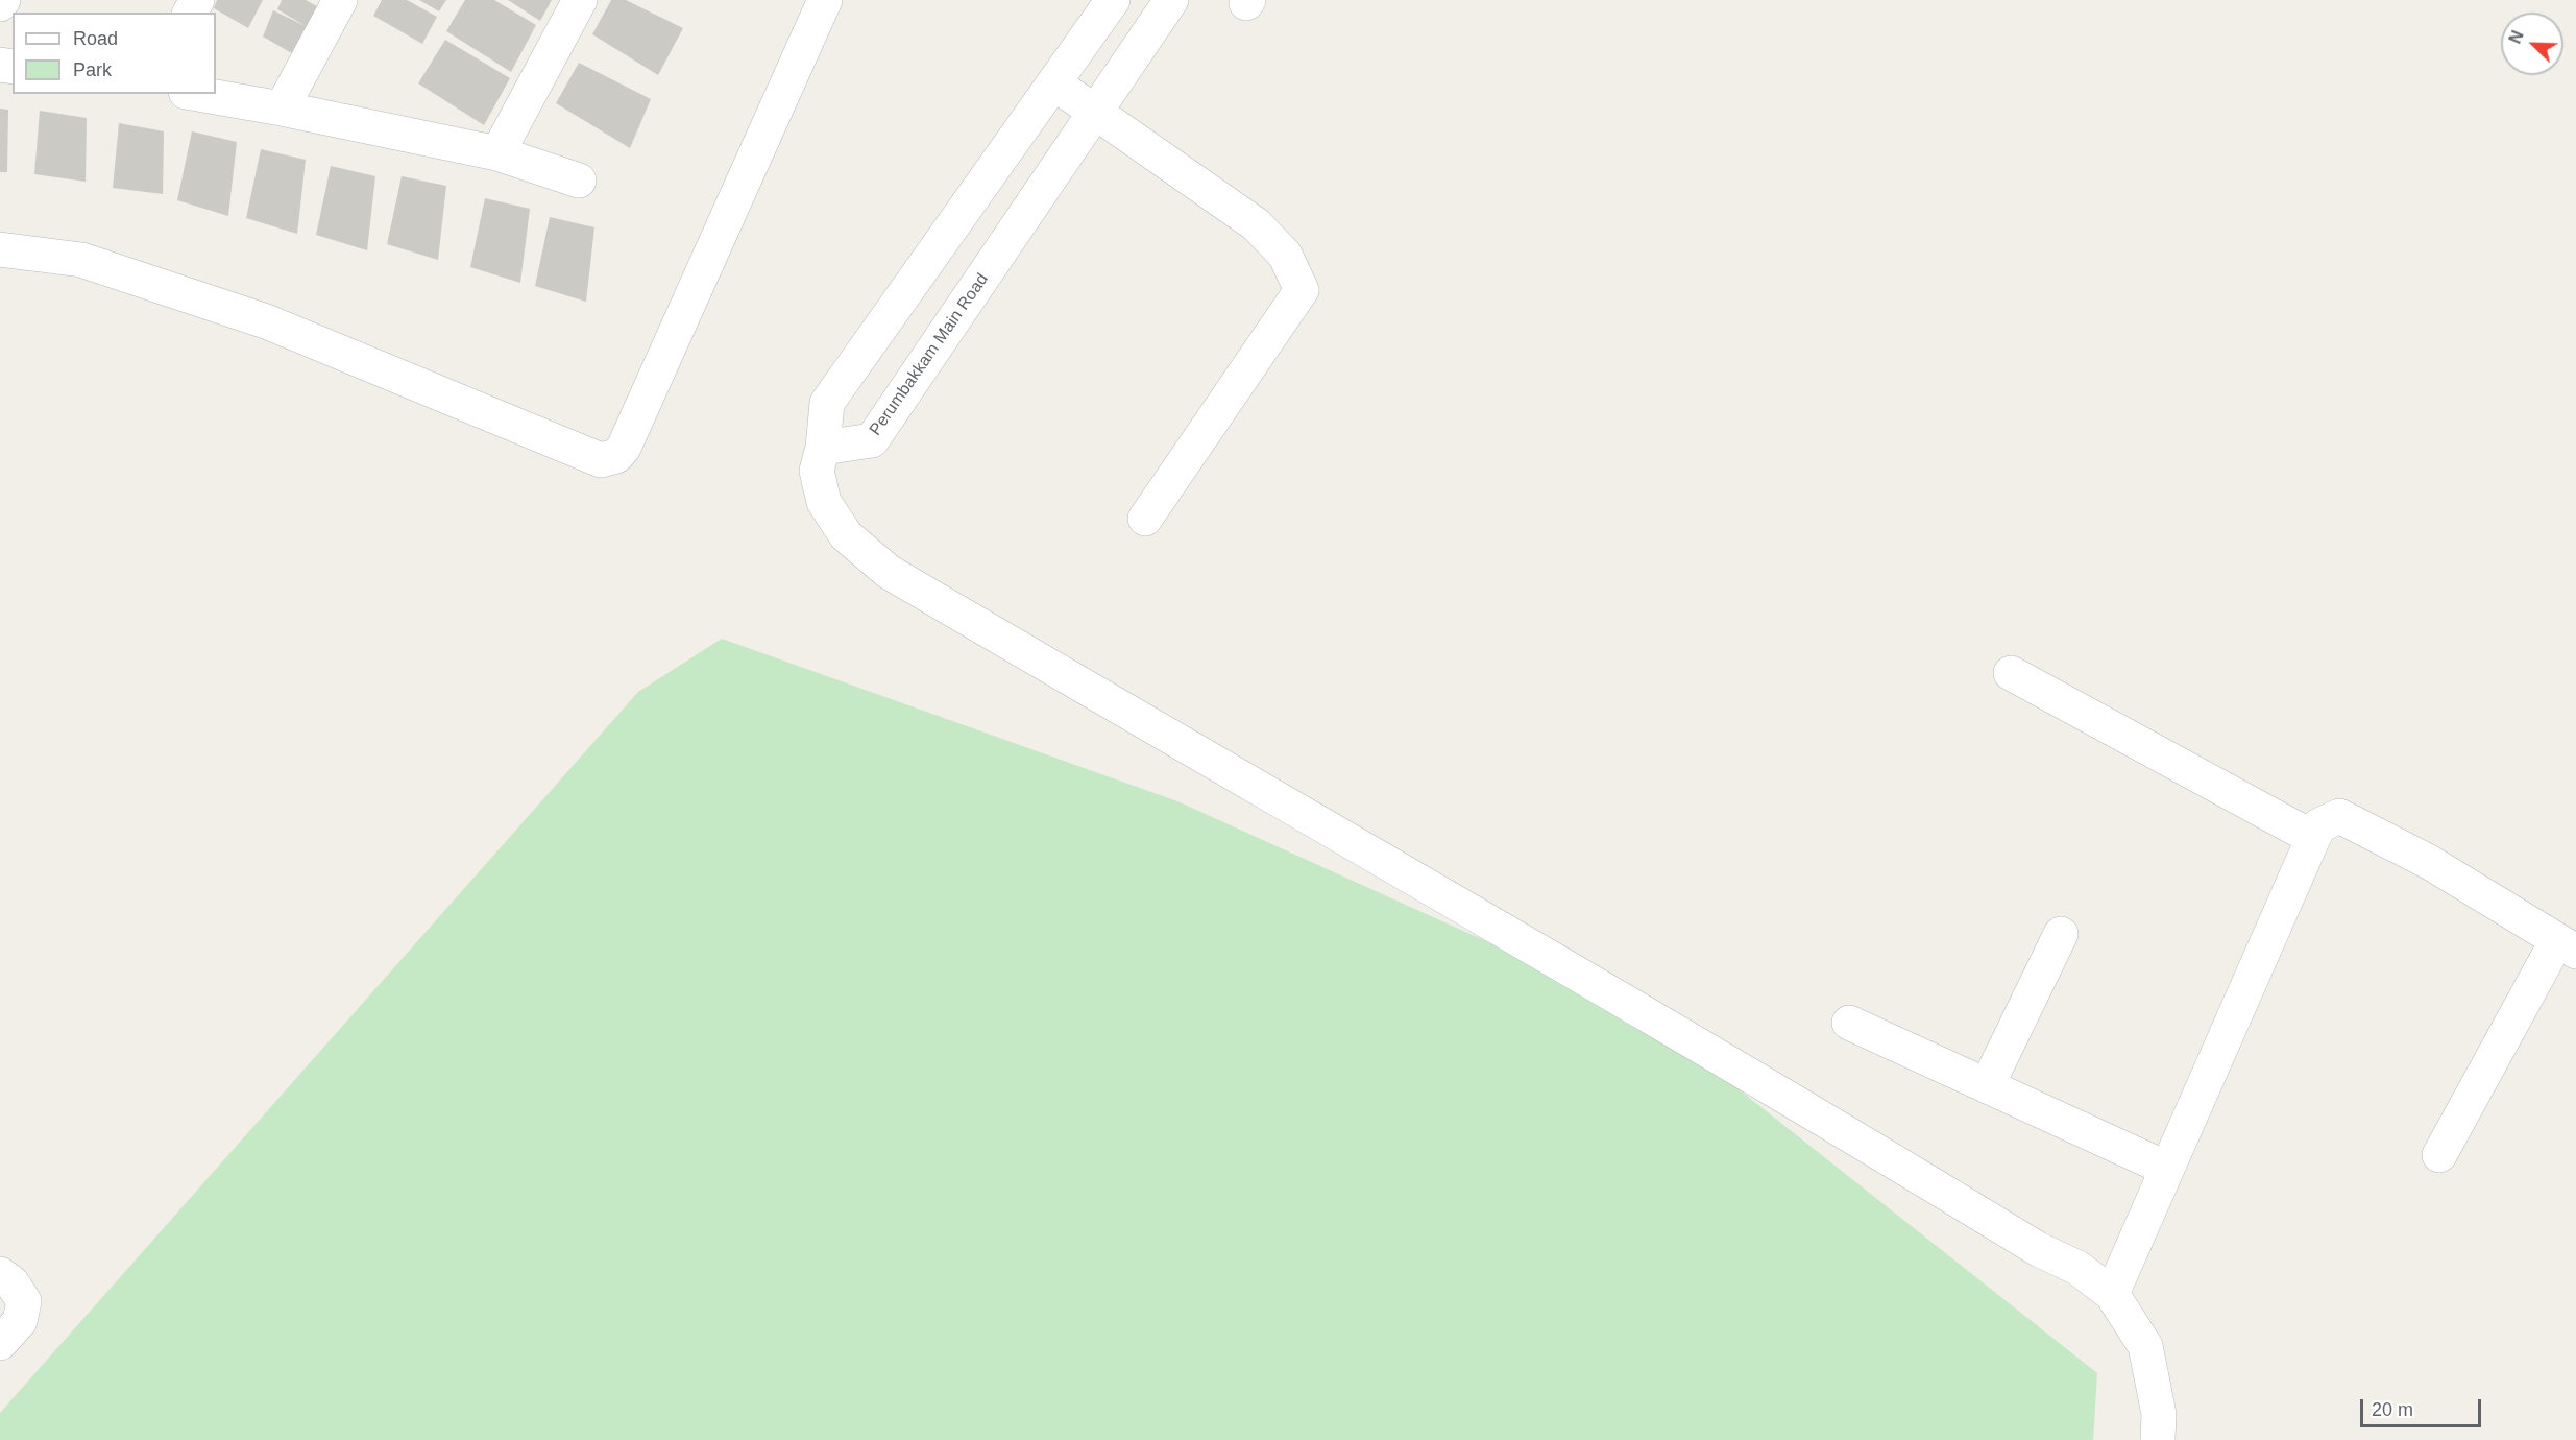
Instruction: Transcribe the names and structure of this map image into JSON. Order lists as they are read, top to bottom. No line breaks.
{"streets":{"street":["Perumbakkam Main Road"]},"legend":["Road","Park"],"scale_bar":"20 m","north":"top left"}
